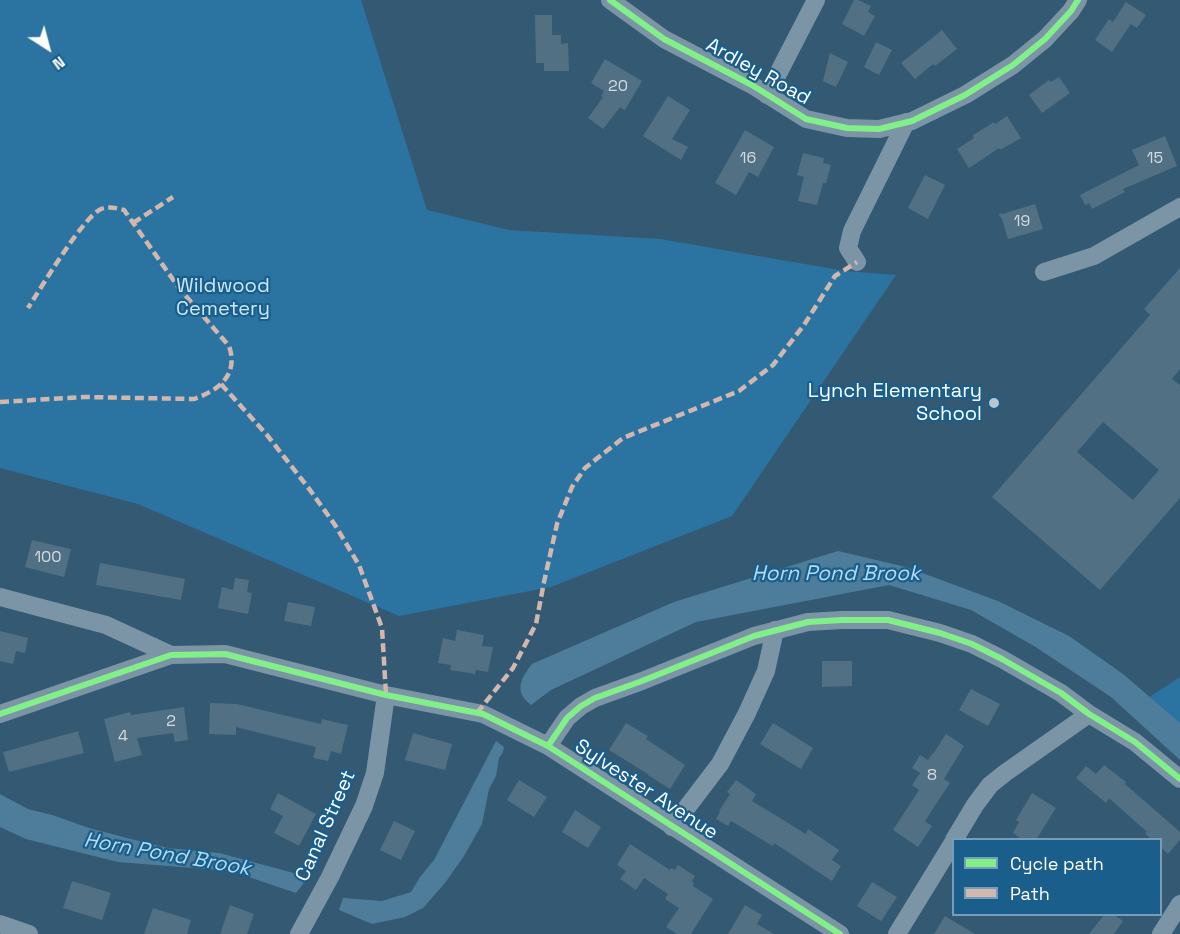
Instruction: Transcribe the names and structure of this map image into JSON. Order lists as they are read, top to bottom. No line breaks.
{"streets":{"street":["Ardley Road","Sylvester Avenue","Canal Street"]},"crossings":[["Sylvester Avenue","Canal Street"]],"water":["Horn Pond Brook"],"parks":["Wildwood Cemetery"],"places":["Lynch Elementary School"],"house_numbers":["20","16","15","19","100","2","4","8"],"legend":["Cycle path","Path"],"north":"bottom right"}
